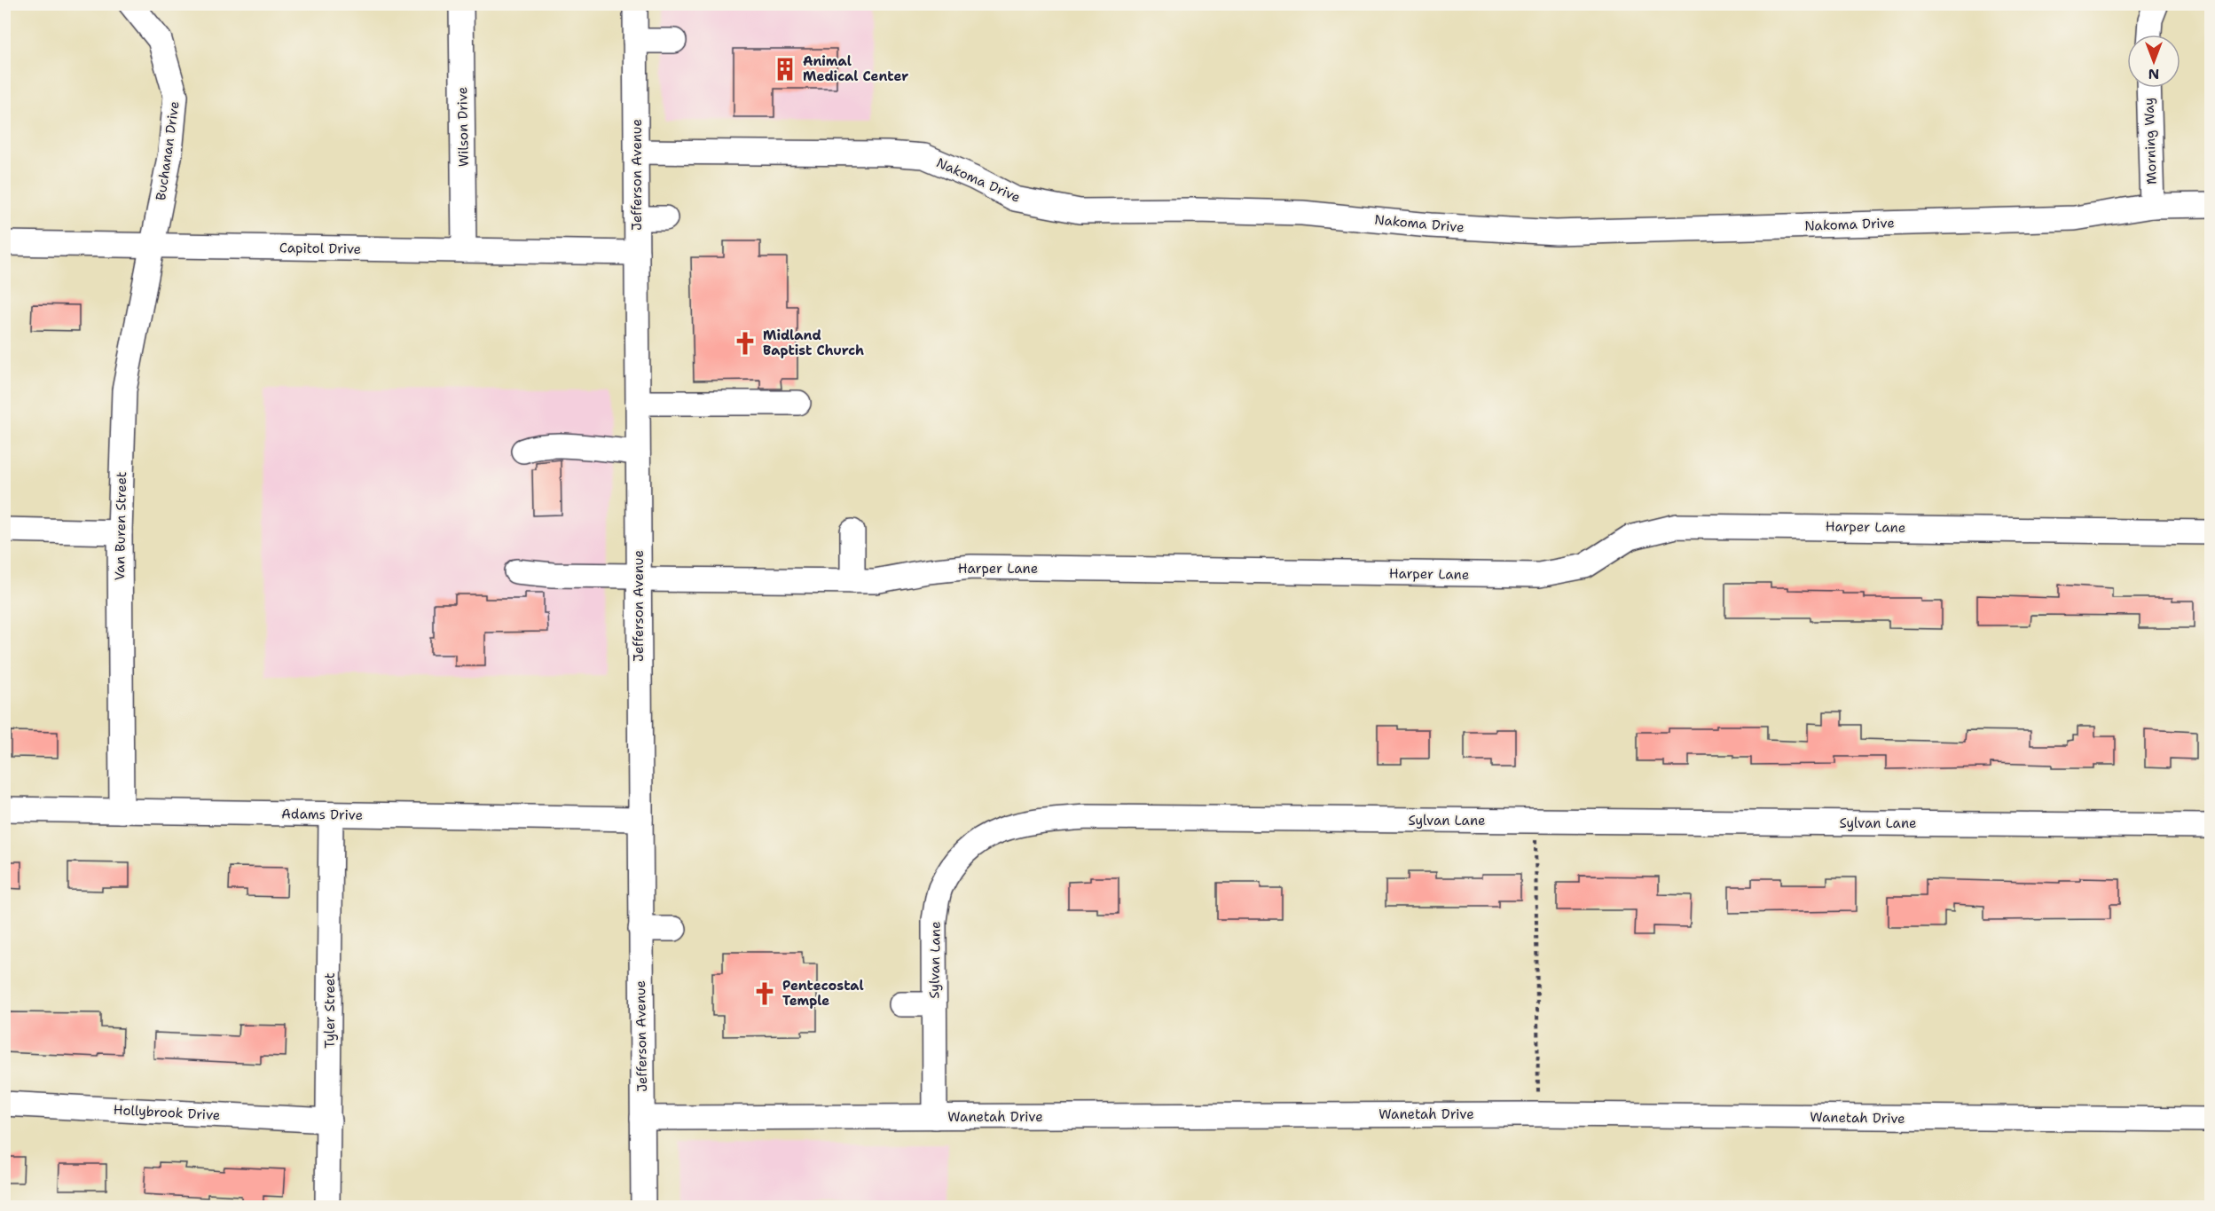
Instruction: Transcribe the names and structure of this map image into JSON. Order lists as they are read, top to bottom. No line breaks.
{"streets":{"street":["Wilson Drive","Morning Way","Buchanan Drive","Jefferson Avenue","Nakoma Drive","Capitol Drive","Van Buren Street","Harper Lane","Adams Drive","Sylvan Lane","Tyler Street","Hollybrook Drive","Wanetah Drive"]},"crossings":[["Wilson Drive","Capitol Drive"],["Morning Way","Nakoma Drive"],["Buchanan Drive","Capitol Drive"],["Buchanan Drive","Van Buren Street"],["Jefferson Avenue","Nakoma Drive"],["Jefferson Avenue","Capitol Drive"],["Jefferson Avenue","Harper Lane"],["Jefferson Avenue","Adams Drive"],["Jefferson Avenue","Wanetah Drive"],["Capitol Drive","Van Buren Street"],["Van Buren Street","Adams Drive"],["Adams Drive","Tyler Street"],["Sylvan Lane","Wanetah Drive"],["Tyler Street","Hollybrook Drive"]],"places":{"building":["Animal Medical Center"],"church":["Midland Baptist Church","Pentecostal Temple"]},"north":"bottom"}
